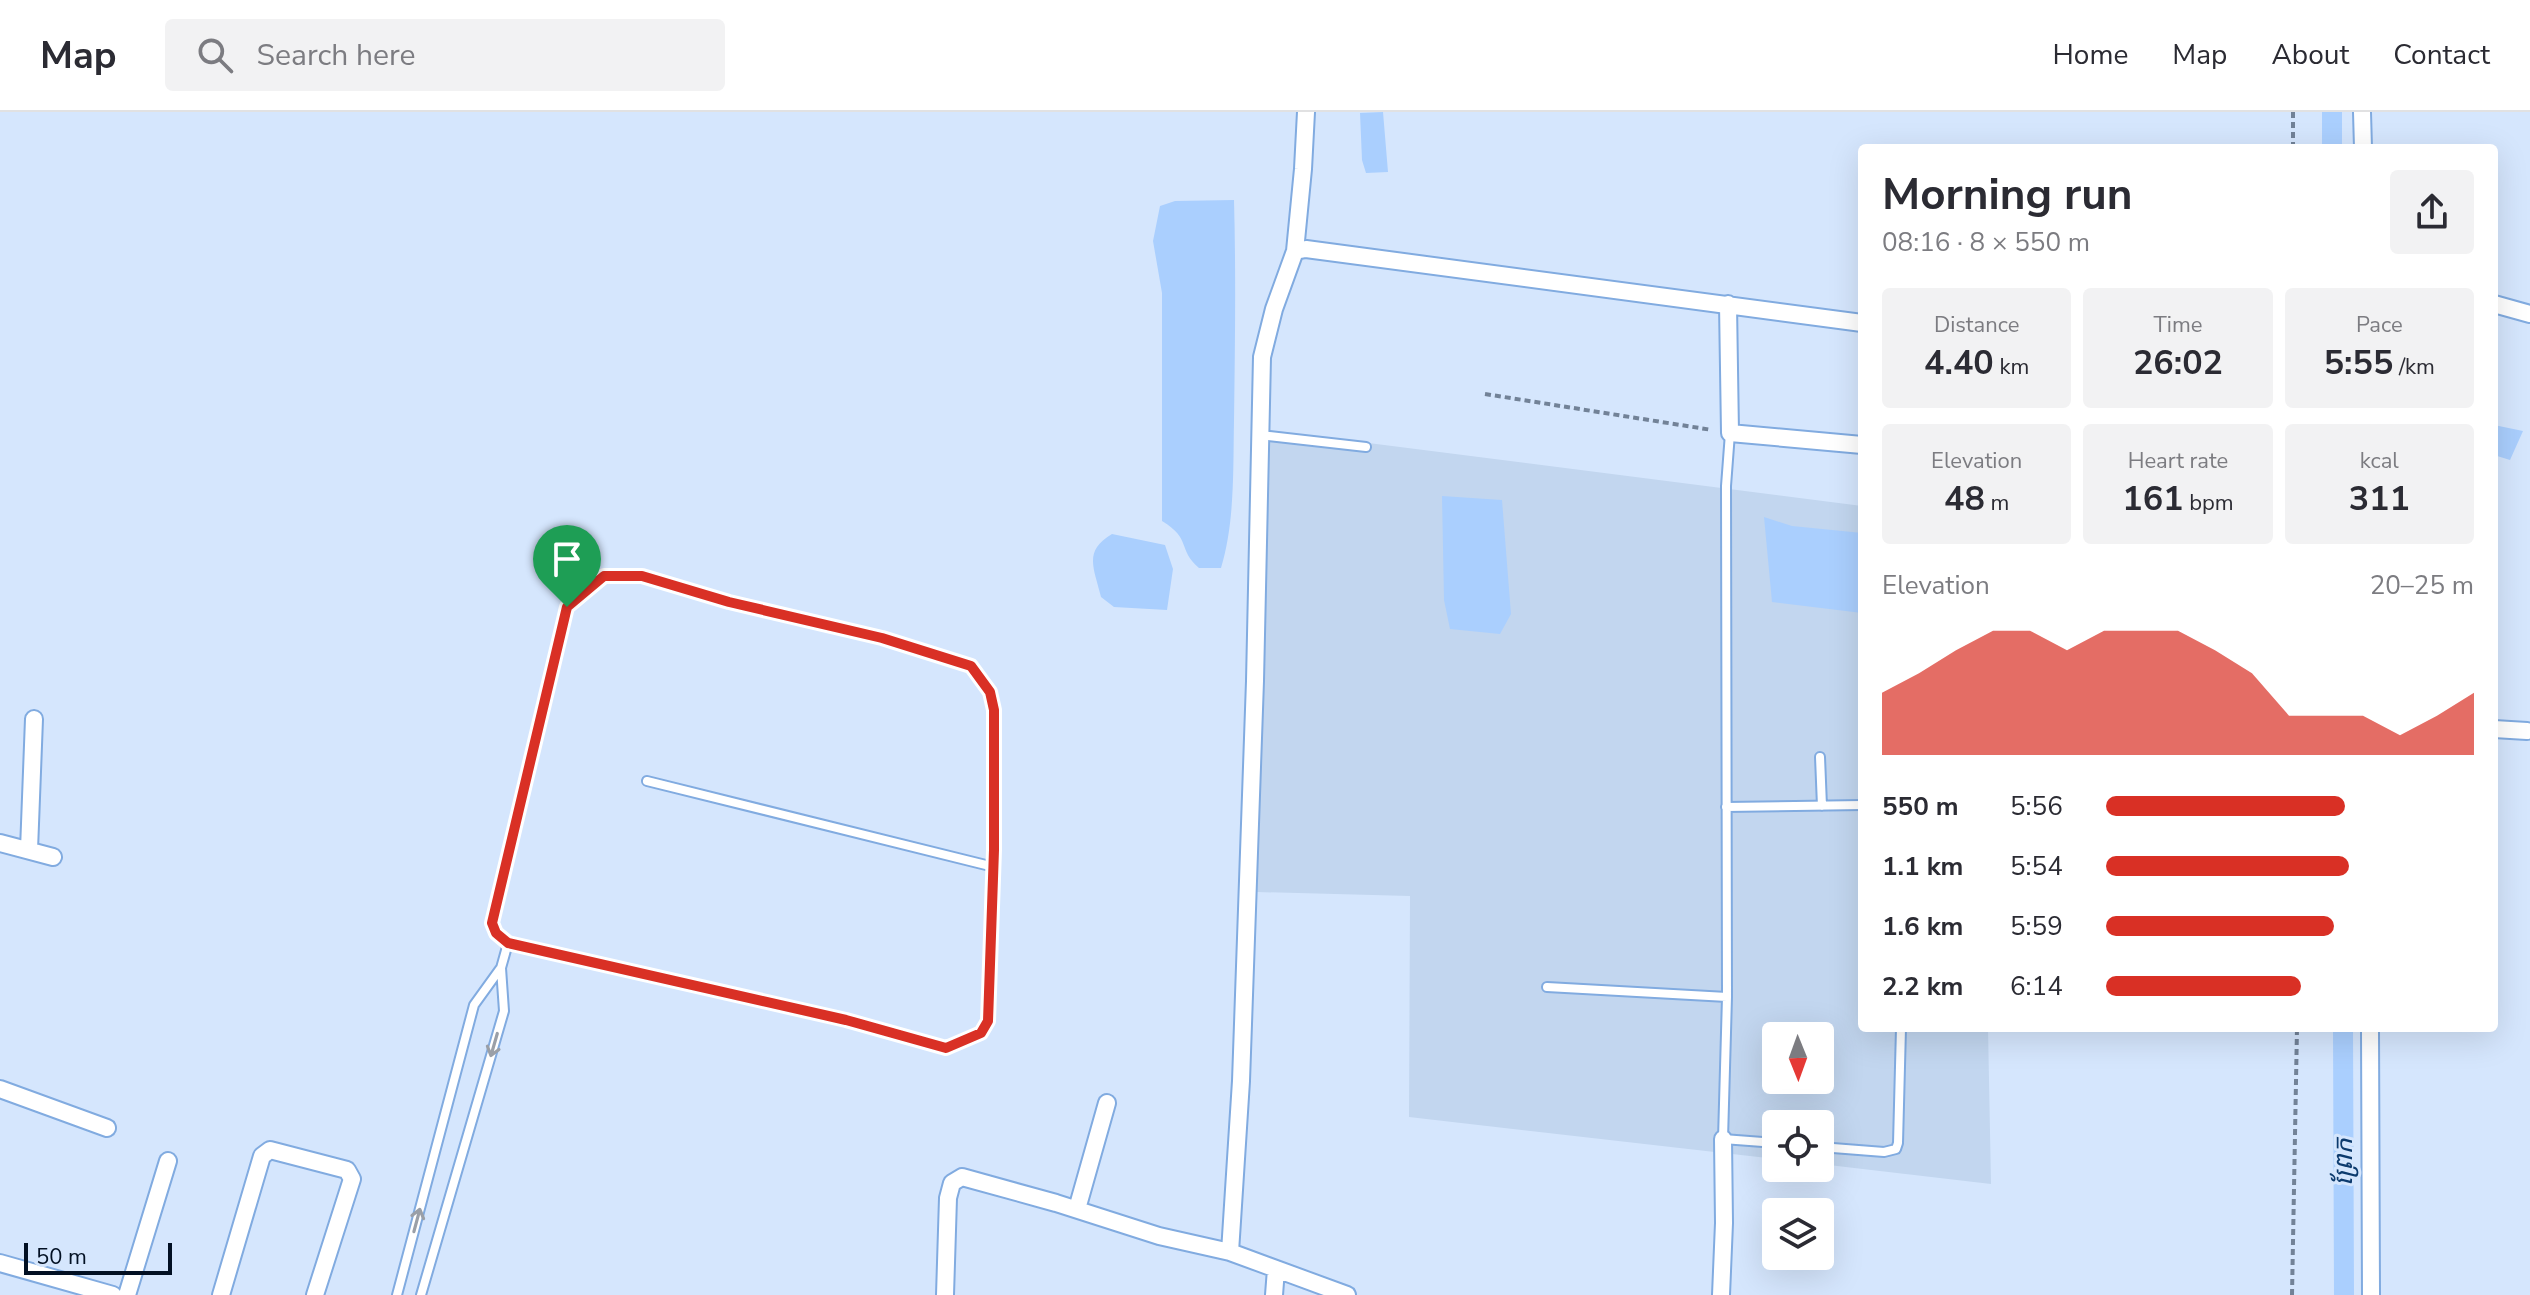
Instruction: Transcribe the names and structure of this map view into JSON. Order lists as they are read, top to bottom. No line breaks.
{"water":["ព្រែក"],"scale_bar":"50 m","north":"bottom","page":{"header":"Map","search":"Search here","nav":["Home","Map","About","Contact"],"heading":["Morning run","08:16 · 8 × 550 m"],"stats":[["Distance","4.40 km"],["Time","26:02"],["Pace","5:55 /km"],["Elevation","48 m"],["Heart rate","161 bpm"],["kcal","311"]],"chart":["Elevation","20–25 m"],"list":[{"name":"550 m","note":"5:56"},{"name":"1.1 km","note":"5:54"},{"name":"1.6 km","note":"5:59"},{"name":"2.2 km","note":"6:14"}],"scale":"50 m"}}
